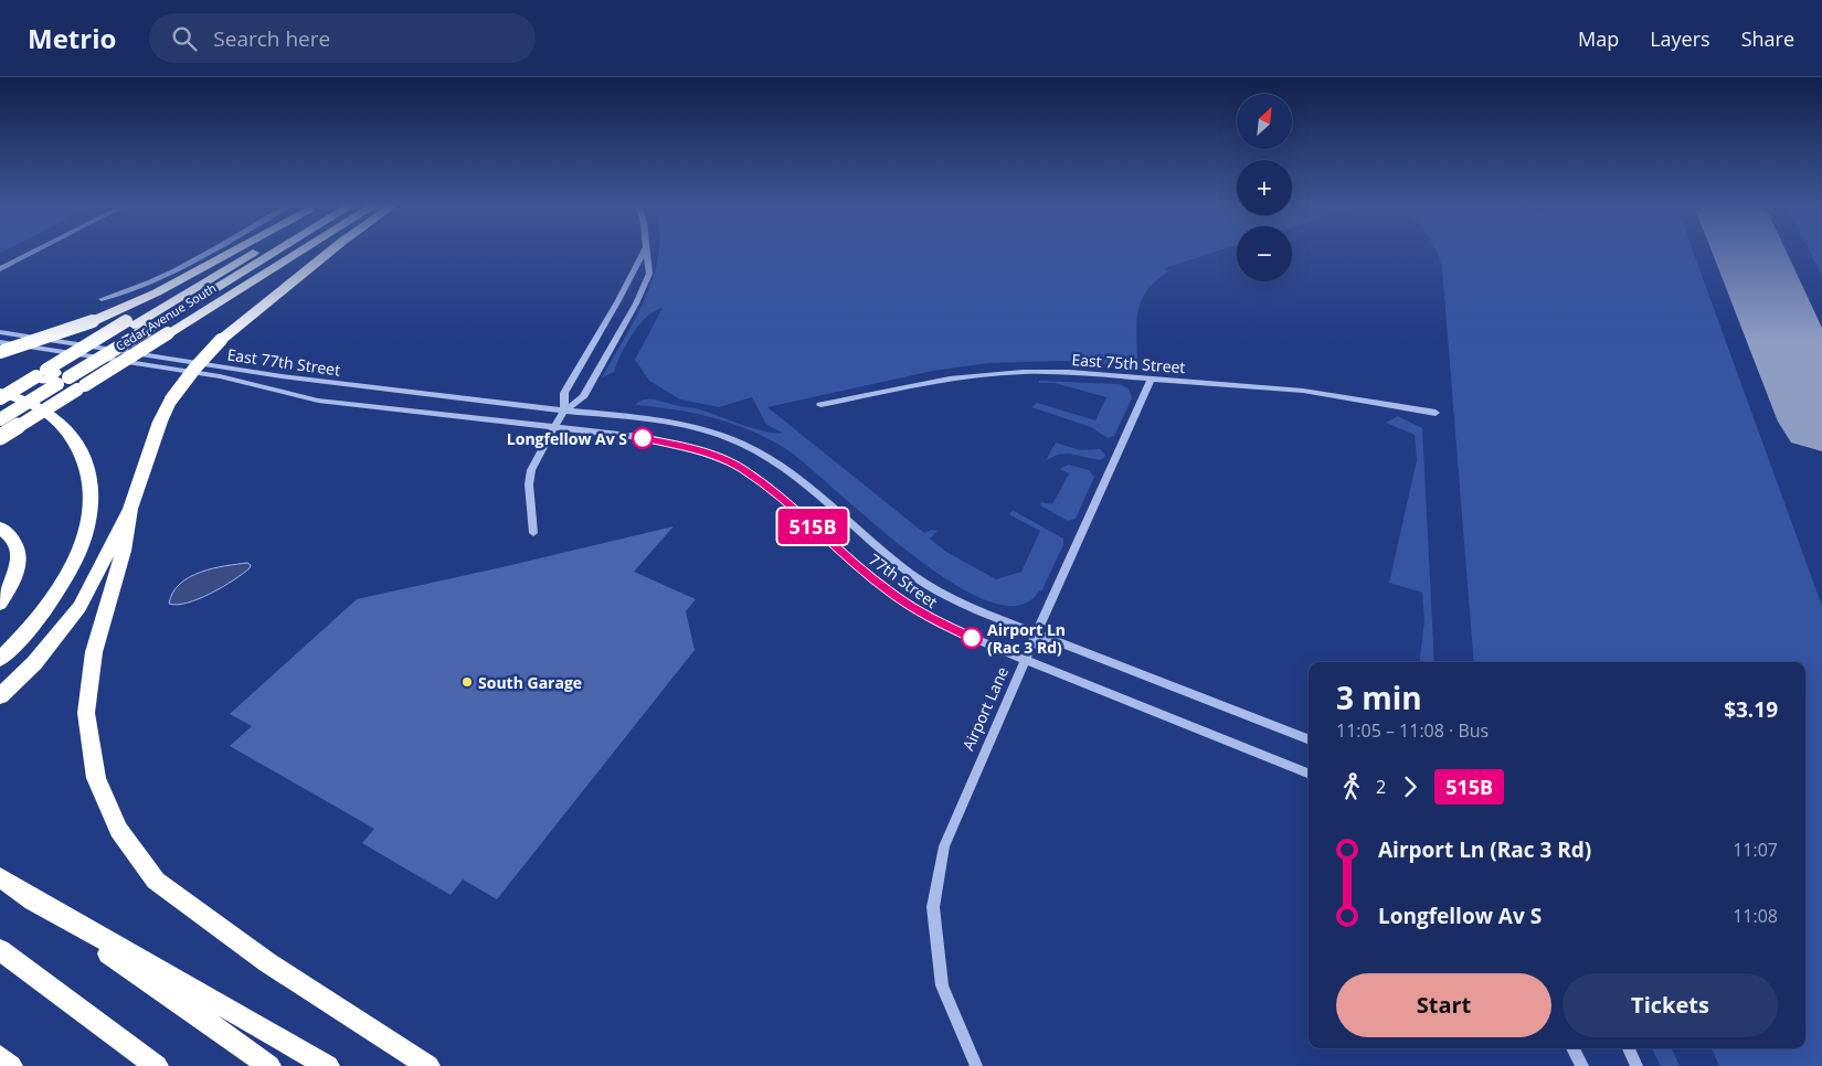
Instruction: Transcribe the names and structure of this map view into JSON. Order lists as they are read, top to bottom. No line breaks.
{"streets":{"highway":["Cedar Avenue South"],"street":["East 77th Street","East 75th Street","77th Street","Airport Lane"]},"crossings":[["East 77th Street","77th Street"],["East 75th Street","Airport Lane"],["77th Street","Airport Lane"]],"places":["Longfellow Av S","Airport Ln (Rac 3 Rd)","South Garage"],"lines":["bus line 515B"],"north":"top right","page":{"header":"Metrio","search":"Search here","nav":["Map","Layers","Share"],"on_map":"515B","map_buttons":["+","−"],"heading":["3 min","11:05 – 11:08 · Bus","$3.19"],"legs":["2","515B"],"list":[{"name":"Airport Ln (Rac 3 Rd)","value":"11:07"},{"name":"Longfellow Av S","value":"11:08"}],"buttons":["Start","Tickets"]}}
